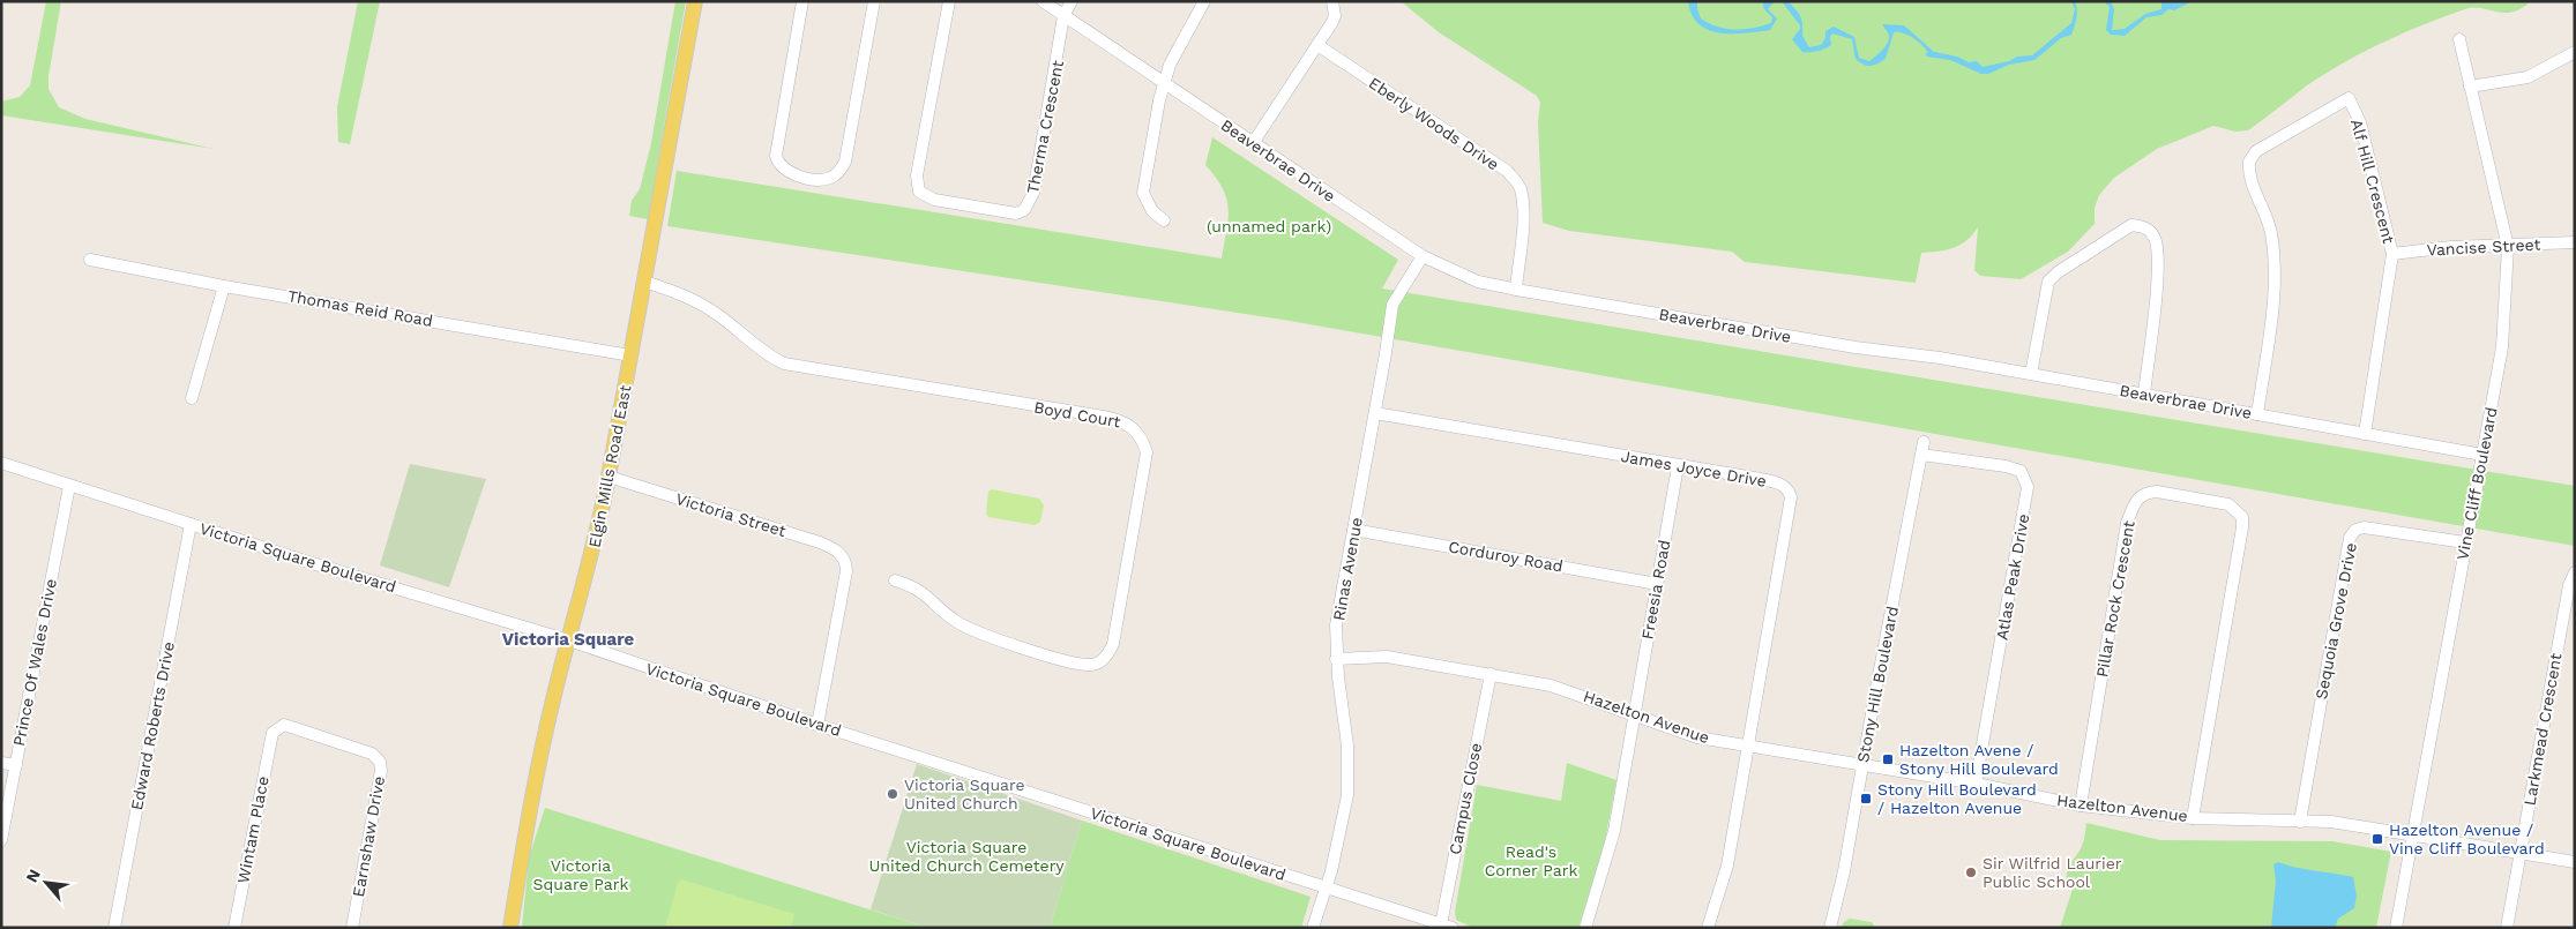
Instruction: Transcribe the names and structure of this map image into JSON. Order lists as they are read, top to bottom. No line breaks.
{"streets":{"main road":["Elgin Mills Road East"],"street":["Eberly Woods Drive","Therma Crescent","Beaverbrae Drive","Alf Hill Crescent","Vancise Street","Thomas Reid Road","Boyd Court","James Joyce Drive","Vine Cliff Boulevard","Victoria Street","Corduroy Road","Victoria Square Boulevard","Rinas Avenue","Atlas Peak Drive","Freesia Road","Pillar Rock Crescent","Sequoia Grove Drive","Prince Of Wales Drive","Stony Hill Boulevard","Hazelton Avenue","Edward Roberts Drive","Larkmead Crescent","Campus Close","Wintam Place","Earnshaw Drive"]},"crossings":[["Eberly Woods Drive","Beaverbrae Drive"],["Therma Crescent","Beaverbrae Drive"],["Beaverbrae Drive","Alf Hill Crescent"],["Beaverbrae Drive","Vine Cliff Boulevard"],["Beaverbrae Drive","Rinas Avenue"],["Alf Hill Crescent","Vancise Street"],["Vancise Street","Vine Cliff Boulevard"],["Thomas Reid Road","Elgin Mills Road East"],["Boyd Court","Elgin Mills Road East"],["Elgin Mills Road East","Victoria Street"],["Elgin Mills Road East","Victoria Square Boulevard"],["James Joyce Drive","Rinas Avenue"],["James Joyce Drive","Freesia Road"],["James Joyce Drive","Hazelton Avenue"],["Vine Cliff Boulevard","Sequoia Grove Drive"],["Vine Cliff Boulevard","Hazelton Avenue"],["Victoria Street","Victoria Square Boulevard"],["Corduroy Road","Rinas Avenue"],["Corduroy Road","Freesia Road"],["Victoria Square Boulevard","Rinas Avenue"],["Victoria Square Boulevard","Prince Of Wales Drive"],["Victoria Square Boulevard","Edward Roberts Drive"],["Victoria Square Boulevard","Campus Close"],["Rinas Avenue","Hazelton Avenue"],["Atlas Peak Drive","Stony Hill Boulevard"],["Atlas Peak Drive","Hazelton Avenue"],["Freesia Road","Hazelton Avenue"],["Pillar Rock Crescent","Hazelton Avenue"],["Sequoia Grove Drive","Hazelton Avenue"],["Stony Hill Boulevard","Hazelton Avenue"],["Hazelton Avenue","Larkmead Crescent"],["Hazelton Avenue","Campus Close"],["Wintam Place","Earnshaw Drive"]],"districts":["Victoria Square"],"parks":["(unnamed park)","Victoria Square United Church Cemetery","Read's Corner Park","Victoria Square Park"],"places":{"transit":["Hazelton Avene / Stony Hill Boulevard","Stony Hill Boulevard / Hazelton Avenue","Hazelton Avenue / Vine Cliff Boulevard"],"other":["Victoria Square United Church","Sir Wilfrid Laurier Public School"]},"north":"top left"}
